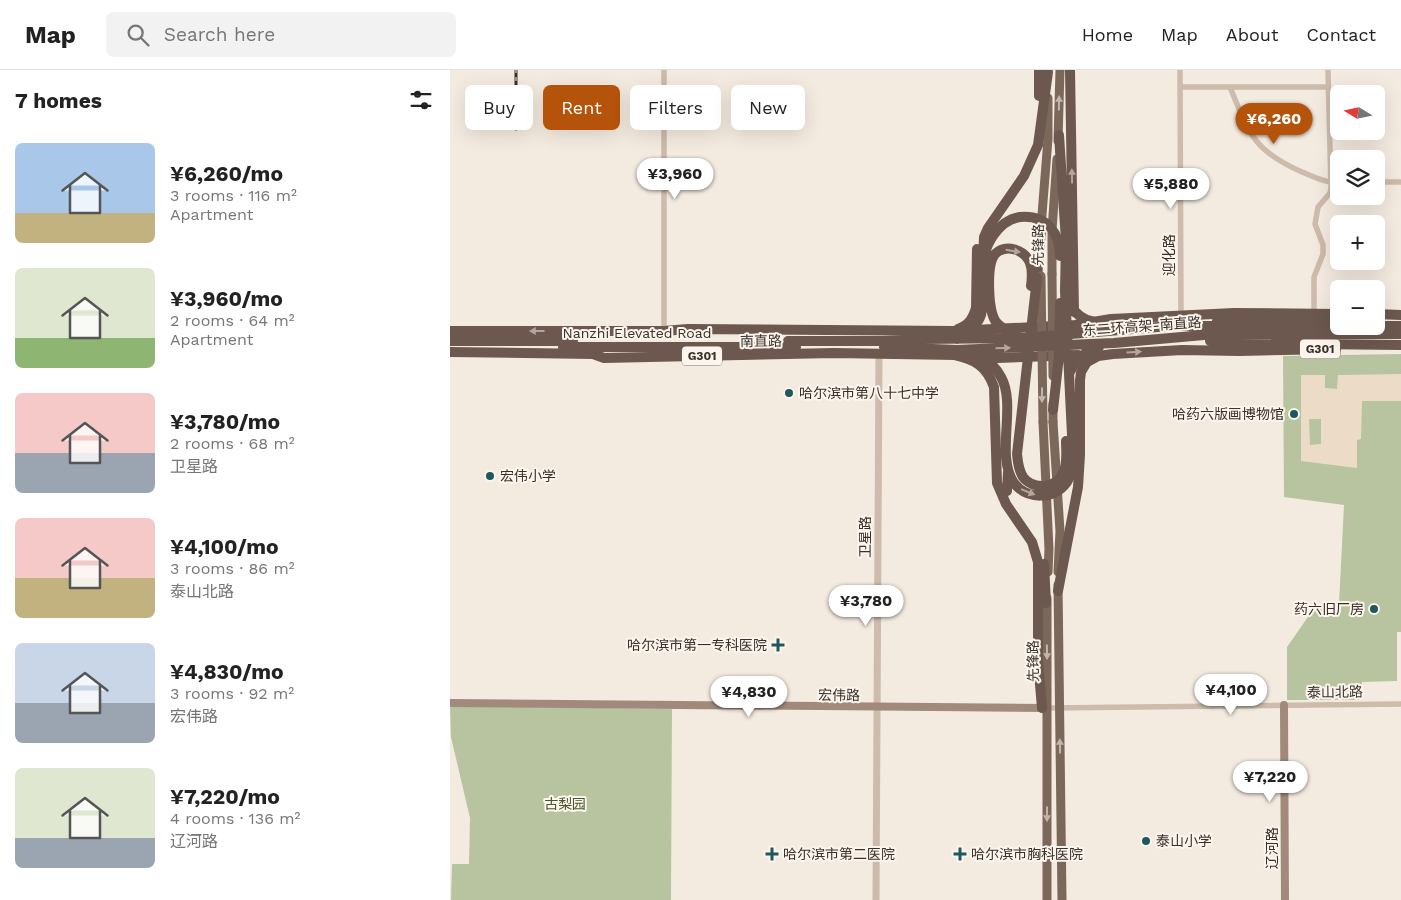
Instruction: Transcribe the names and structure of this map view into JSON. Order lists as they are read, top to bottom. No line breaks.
{"streets":{"highway":["东二环高架-南直路","Nanzhi Elevated Road","南直路","G301"],"main road":["先锋路","宏伟路","辽河路"],"street":["迎化路","卫星路","泰山北路"]},"crossings":[["先锋路","泰山北路"],["先锋路","宏伟路"],["迎化路","东二环高架-南直路"],["迎化路","G301"],["东二环高架-南直路","Nanzhi Elevated Road"],["东二环高架-南直路","南直路"],["东二环高架-南直路","G301"],["东二环高架-南直路","卫星路"],["Nanzhi Elevated Road","南直路"],["Nanzhi Elevated Road","卫星路"],["南直路","G301"],["南直路","卫星路"],["卫星路","宏伟路"],["泰山北路","宏伟路"],["泰山北路","辽河路"]],"parks":["古梨园"],"places":{"other":["哈尔滨市第八十七中学","哈药六版画博物馆","宏伟小学","药六旧厂房","泰山小学"],"health":["哈尔滨市第一专科医院","哈尔滨市第二医院","哈尔滨市胸科医院"]},"north":"left","page":{"header":"Map","search":"Search here","nav":["Home","Map","About","Contact"],"heading":"7 homes","map_buttons":["+","−"],"chip":["Buy","Rent","Filters","New"],"price":["¥6,260","¥3,960","¥5,880","¥3,780","¥4,100","¥4,830","¥7,220"],"list":[{"name":"¥6,260/mo","note":"3 rooms · 116 m² · Apartment"},{"name":"¥3,960/mo","note":"2 rooms · 64 m² · Apartment"},{"name":"¥3,780/mo","note":"2 rooms · 68 m² · 卫星路"},{"name":"¥4,100/mo","note":"3 rooms · 86 m² · 泰山北路"},{"name":"¥4,830/mo","note":"3 rooms · 92 m² · 宏伟路"},{"name":"¥7,220/mo","note":"4 rooms · 136 m² · 辽河路"}]}}
